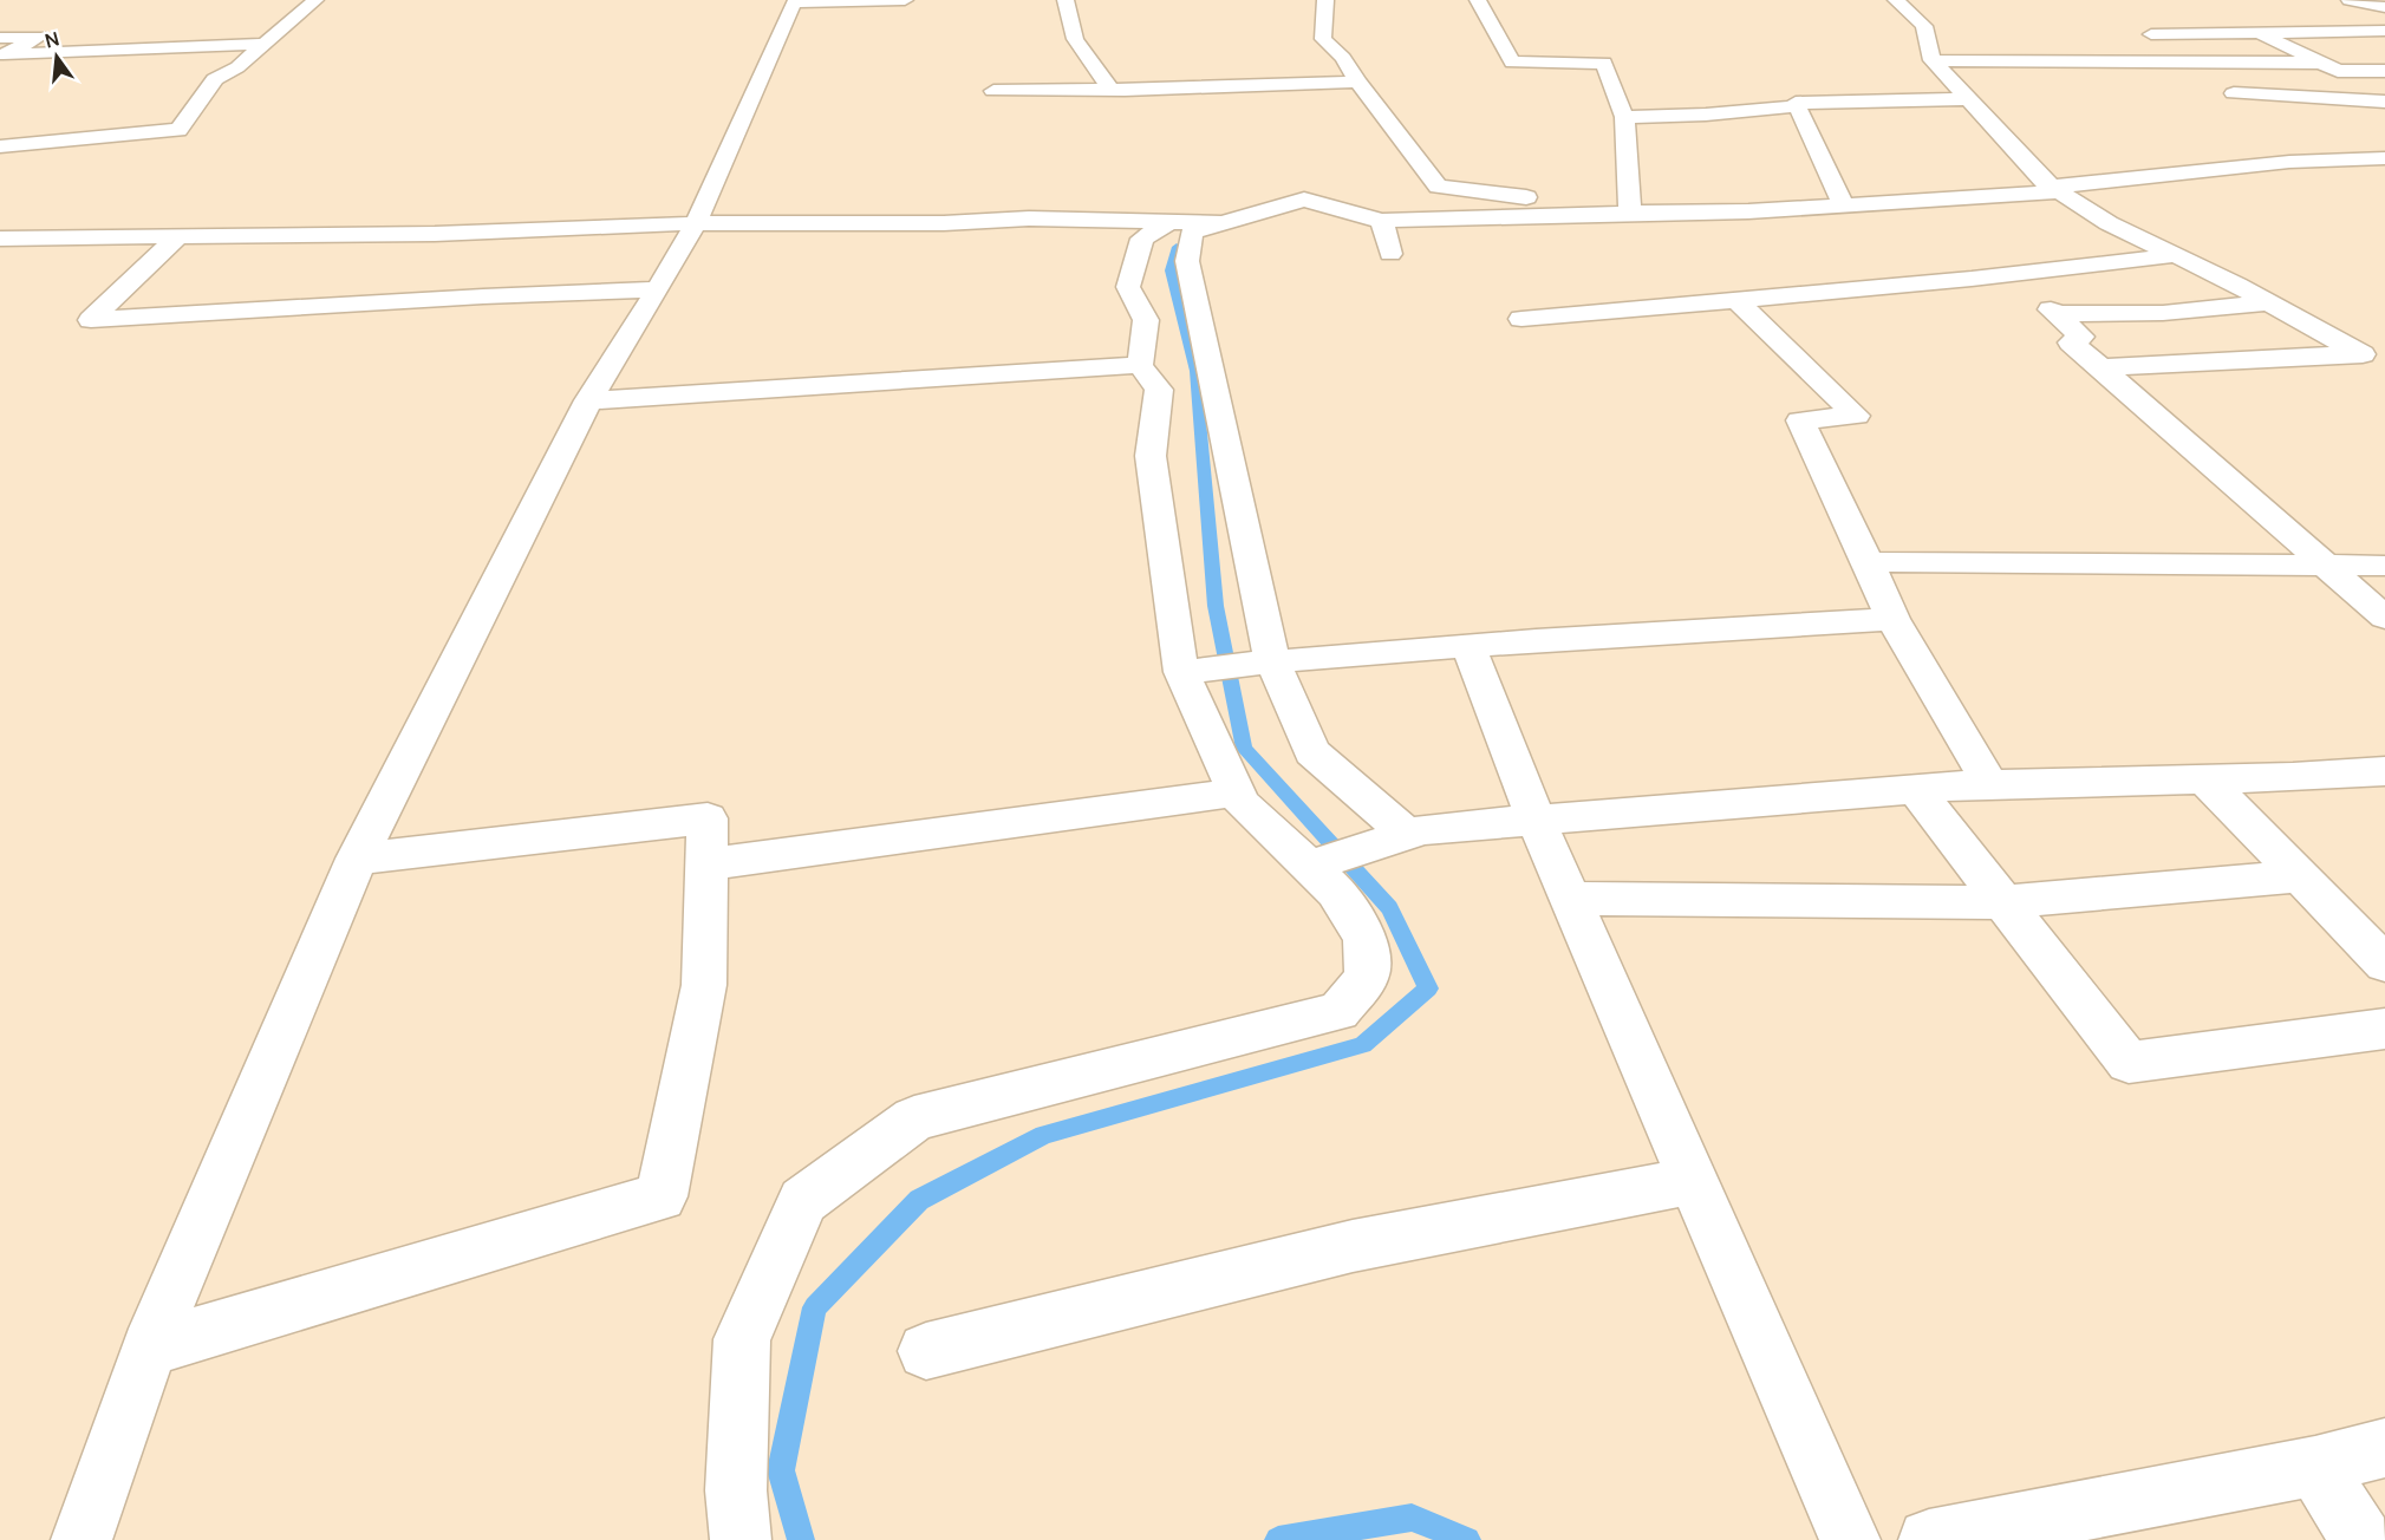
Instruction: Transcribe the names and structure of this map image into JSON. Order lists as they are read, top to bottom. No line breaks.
{"north":"top"}
